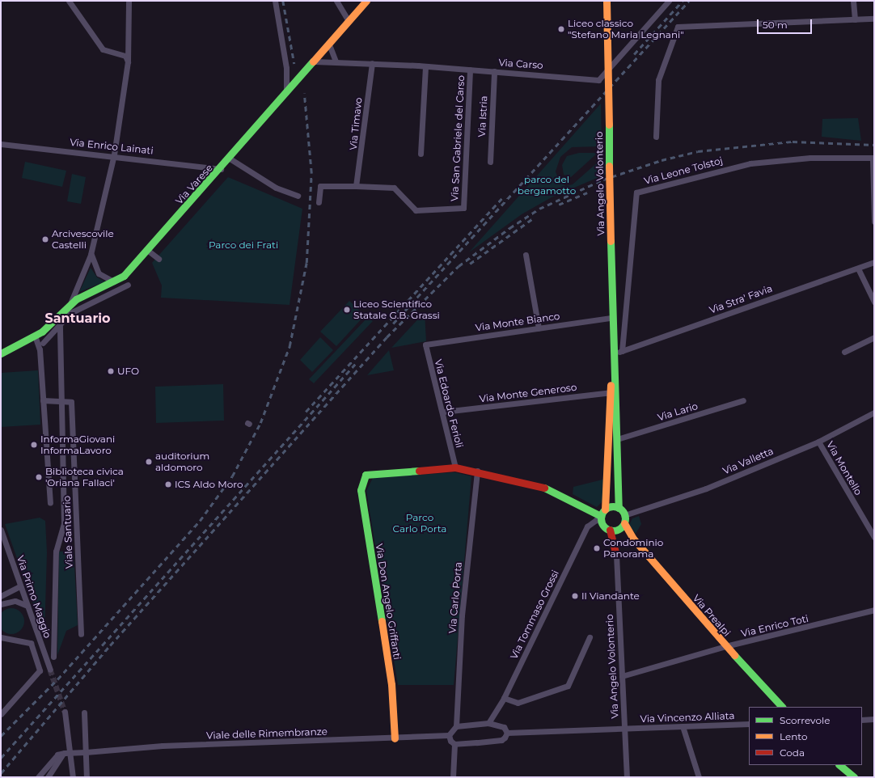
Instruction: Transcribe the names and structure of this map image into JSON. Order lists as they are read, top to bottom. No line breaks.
{"streets":{"street":["Via Carso","Via Istria","Via Timavo","Via San Gabriele del Carso","Via Enrico Lainati","Via Leone Tolstoj","Via Angelo Volonterio","Via Varese","Via Stra' Favia","Via Monte Bianco","Via Monte Generoso","Via Edoardo Ferioli","Via Lario","Via Valletta","Via Montello","Viale Santuario","Via Primo Maggio","Via Carlo Porta","Via Don Angelo Griffanti","Via Tommaso Grossi","Via Prealpi","Via Enrico Toti","Via Vincenzo Alliata","Viale delle Rimembranze"]},"crossings":[["Via Carso","Via Istria"],["Via Carso","Via Timavo"],["Via Carso","Via San Gabriele del Carso"],["Via Carso","Via Varese"],["Via Timavo","Via San Gabriele del Carso"],["Via Enrico Lainati","Via Varese"],["Via Leone Tolstoj","Via Stra' Favia"],["Via Angelo Volonterio","Via Stra' Favia"],["Via Angelo Volonterio","Via Monte Bianco"],["Via Angelo Volonterio","Via Monte Generoso"],["Via Angelo Volonterio","Via Lario"],["Via Angelo Volonterio","Via Prealpi"],["Via Angelo Volonterio","Via Enrico Toti"],["Via Angelo Volonterio","Via Vincenzo Alliata"],["Via Monte Bianco","Via Edoardo Ferioli"],["Via Monte Generoso","Via Edoardo Ferioli"],["Via Edoardo Ferioli","Via Don Angelo Griffanti"],["Via Valletta","Via Montello"],["Via Don Angelo Griffanti","Viale delle Rimembranze"],["Via Prealpi","Via Enrico Toti"]],"districts":["Santuario"],"parks":["parco del bergamotto","Parco dei Frati","Parco Carlo Porta"],"places":["Liceo classico \"Stefano Maria Legnani\"","Arcivescovile Castelli","Liceo Scientifico Statale G.B. Grassi","UFO","InformaGiovani InformaLavoro","auditorium aldomoro","Biblioteca civica 'Oriana Fallaci'","ICS Aldo Moro","Condominio Panorama","Il Viandante"],"legend":["Scorrevole","Lento","Coda"],"scale_bar":"50 m"}
